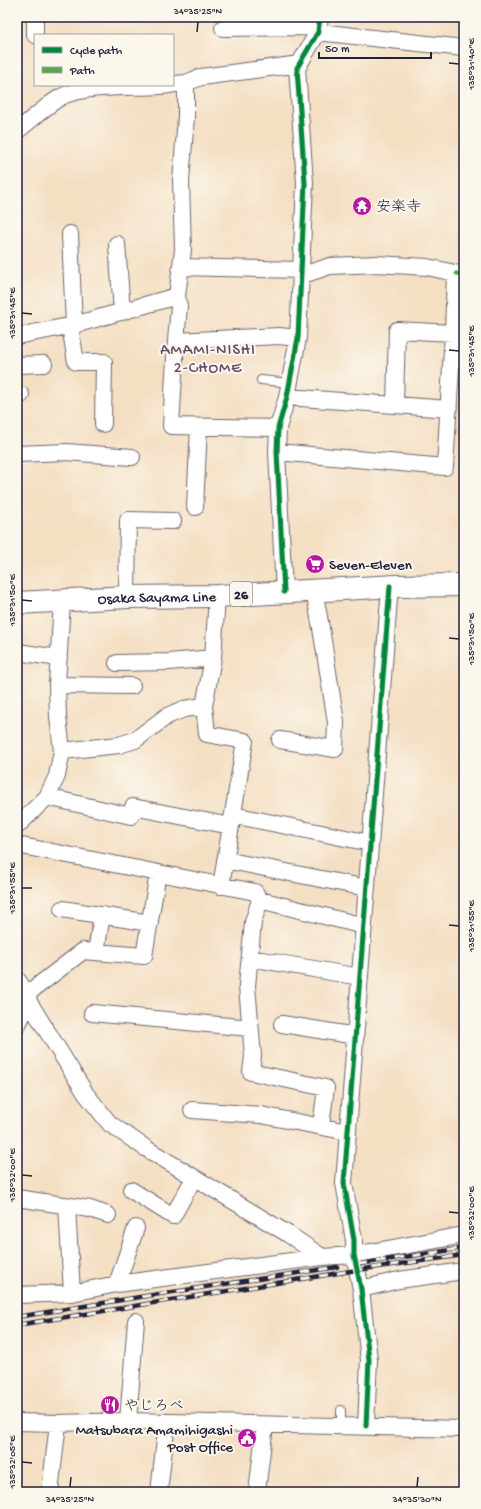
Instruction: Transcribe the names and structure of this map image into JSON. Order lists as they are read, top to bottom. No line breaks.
{"streets":{"main road":["26","Osaka Sayama Line"]},"districts":["AMAMI-NISHI 2-CHOME"],"places":{"temple":["安楽寺"],"supermarket":["Seven-Eleven"],"restaurant":["やじろべ"],"public building":["Matsubara Amamihigashi Post Office"]},"legend":["Cycle path","Path"],"scale_bar":"50 m","coordinates":["34°35'25\"N","135°31'40\"E","135°31'45\"E","135°31'50\"E","135°31'55\"E","135°32'00\"E","135°32'05\"E","34°35'30\"N"]}
